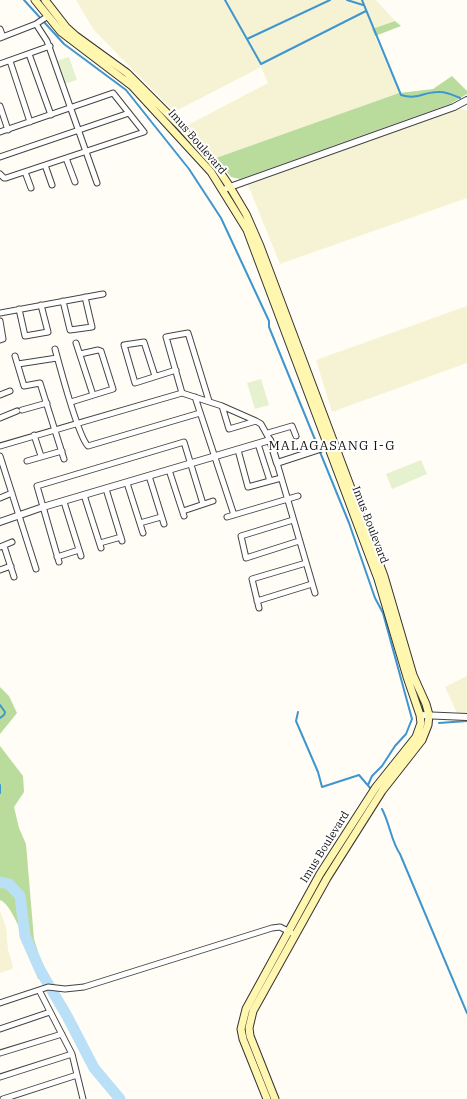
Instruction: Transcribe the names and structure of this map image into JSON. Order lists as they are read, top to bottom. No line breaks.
{"streets":{"main road":["Imus Boulevard"]},"districts":["MALAGASANG I-G"]}
